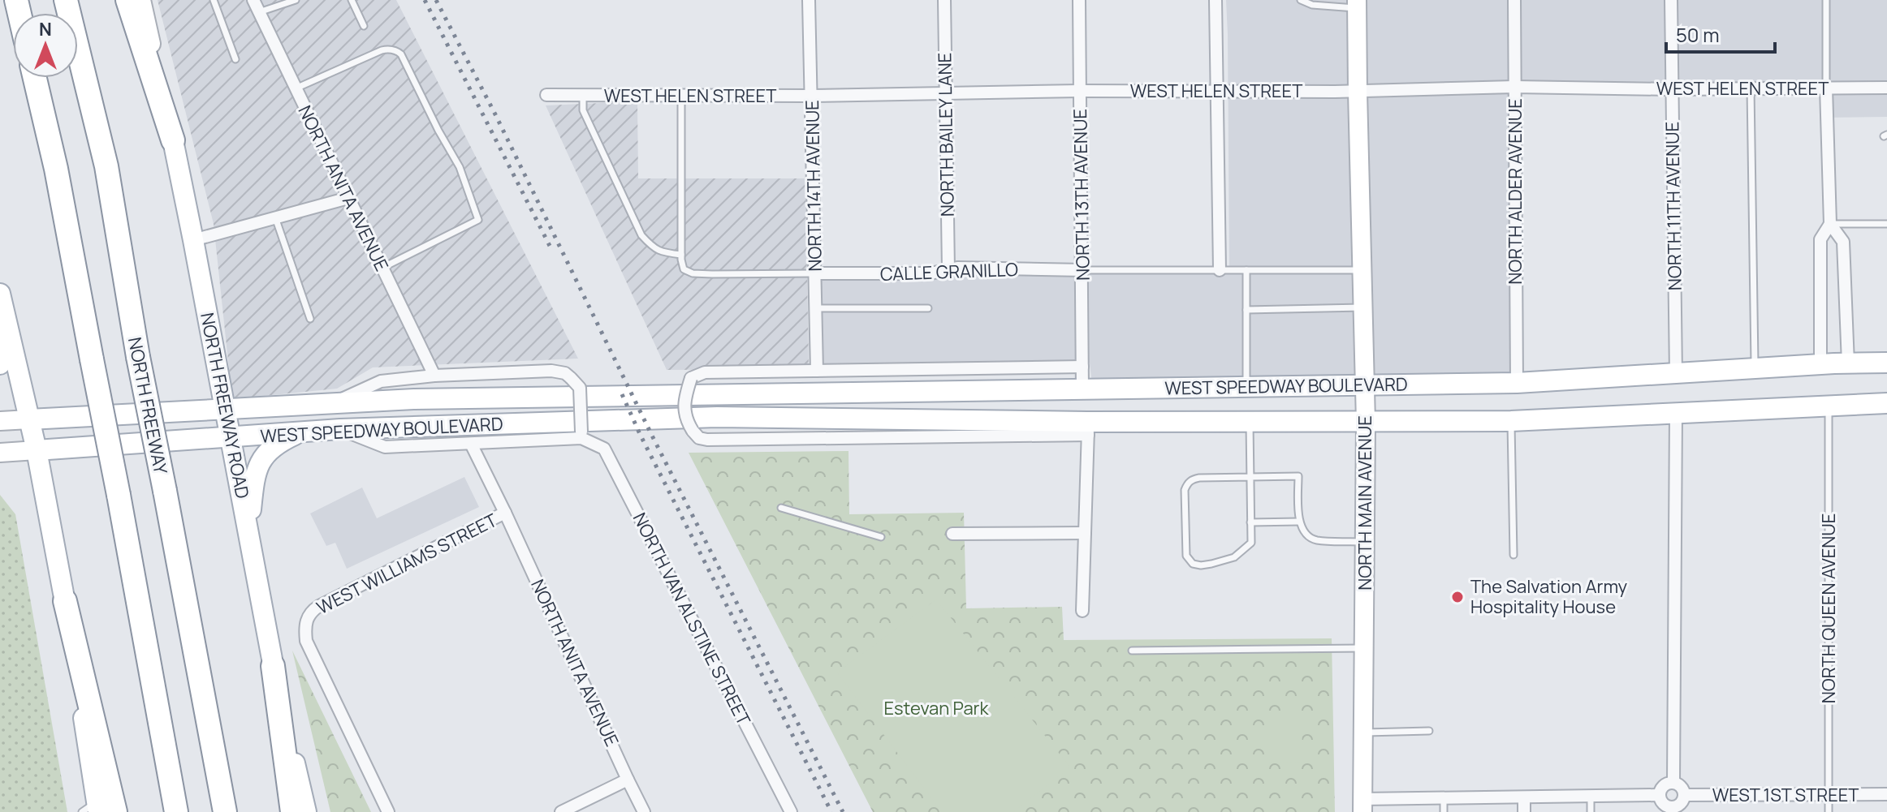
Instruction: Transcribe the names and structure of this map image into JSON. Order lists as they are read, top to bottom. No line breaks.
{"streets":{"highway":["NORTH FREEWAY"],"main road":["WEST SPEEDWAY BOULEVARD","NORTH FREEWAY ROAD","NORTH MAIN AVENUE"],"street":["WEST HELEN STREET","NORTH BAILEY LANE","NORTH 14TH AVENUE","NORTH ANITA AVENUE","NORTH ALDER AVENUE","NORTH 13TH AVENUE","NORTH 11TH AVENUE","CALLE GRANILLO","WEST WILLIAMS STREET","NORTH VAN ALSTINE STREET","WEST 1ST STREET"],"lane":["NORTH QUEEN AVENUE"]},"crossings":[["WEST HELEN STREET","NORTH BAILEY LANE"],["WEST HELEN STREET","NORTH 14TH AVENUE"],["WEST HELEN STREET","NORTH ALDER AVENUE"],["WEST HELEN STREET","NORTH 13TH AVENUE"],["WEST HELEN STREET","NORTH 11TH AVENUE"],["WEST HELEN STREET","NORTH MAIN AVENUE"],["NORTH BAILEY LANE","CALLE GRANILLO"],["NORTH 14TH AVENUE","CALLE GRANILLO"],["NORTH 14TH AVENUE","WEST SPEEDWAY BOULEVARD"],["NORTH ANITA AVENUE","WEST WILLIAMS STREET"],["NORTH ALDER AVENUE","WEST SPEEDWAY BOULEVARD"],["NORTH 13TH AVENUE","CALLE GRANILLO"],["NORTH 13TH AVENUE","WEST SPEEDWAY BOULEVARD"],["NORTH 11TH AVENUE","WEST SPEEDWAY BOULEVARD"],["WEST SPEEDWAY BOULEVARD","NORTH FREEWAY ROAD"],["WEST SPEEDWAY BOULEVARD","NORTH MAIN AVENUE"],["WEST SPEEDWAY BOULEVARD","NORTH QUEEN AVENUE"],["NORTH QUEEN AVENUE","WEST 1ST STREET"]],"parks":["Estevan Park"],"places":["The Salvation Army Hospitality House"],"scale_bar":"50 m","north":"top"}
